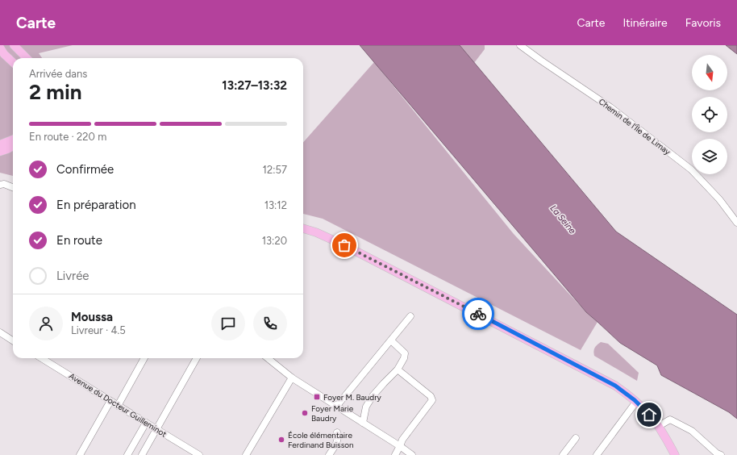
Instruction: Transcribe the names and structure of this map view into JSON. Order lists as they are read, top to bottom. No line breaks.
{"streets":{"street":["Chemin de l'Île de Limay","Avenue du Docteur Guilleminot"]},"water":["La Seine"],"places":{"transit":["Foyer M. Baudry"],"other":["Foyer Marie Baudry","École élémentaire Ferdinand Buisson"]},"north":"bottom","page":{"header":"Carte","nav":["Carte","Itinéraire","Favoris"],"heading":["2 min","Arrivée dans","13:27–13:32"],"panel":["Moussa","Livreur · 4.5"],"bar":"En route · 220 m","list":[["Confirmée","12:57"],["En préparation","13:12"],["En route","13:20"],"Livrée"]}}
